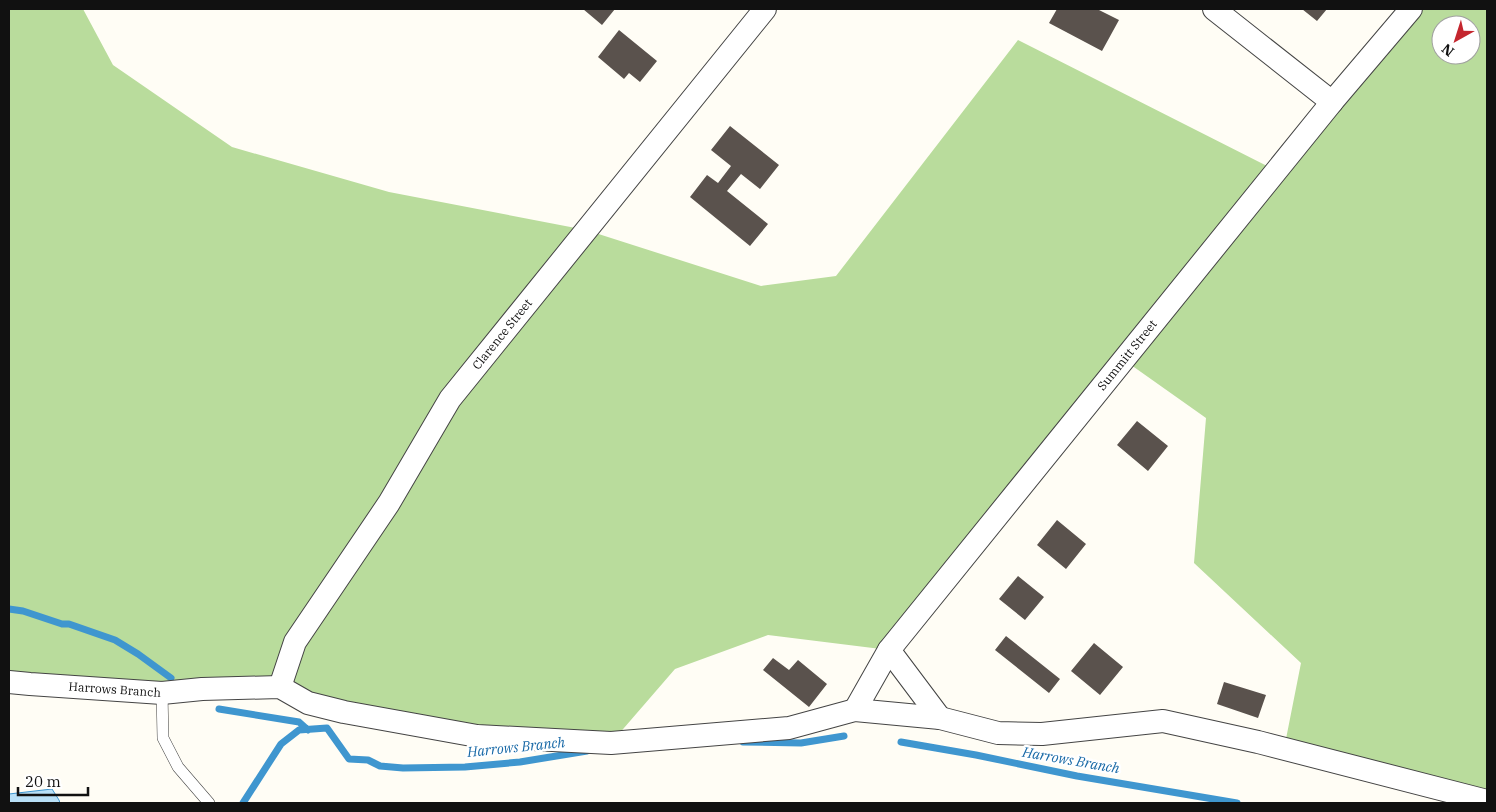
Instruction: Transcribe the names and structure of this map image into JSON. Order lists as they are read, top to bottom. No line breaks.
{"streets":{"street":["Clarence Street","Summitt Street","Harrows Branch"]},"crossings":[["Clarence Street","Harrows Branch"]],"water":["Harrows Branch"],"scale_bar":"20 m","north":"bottom left"}
